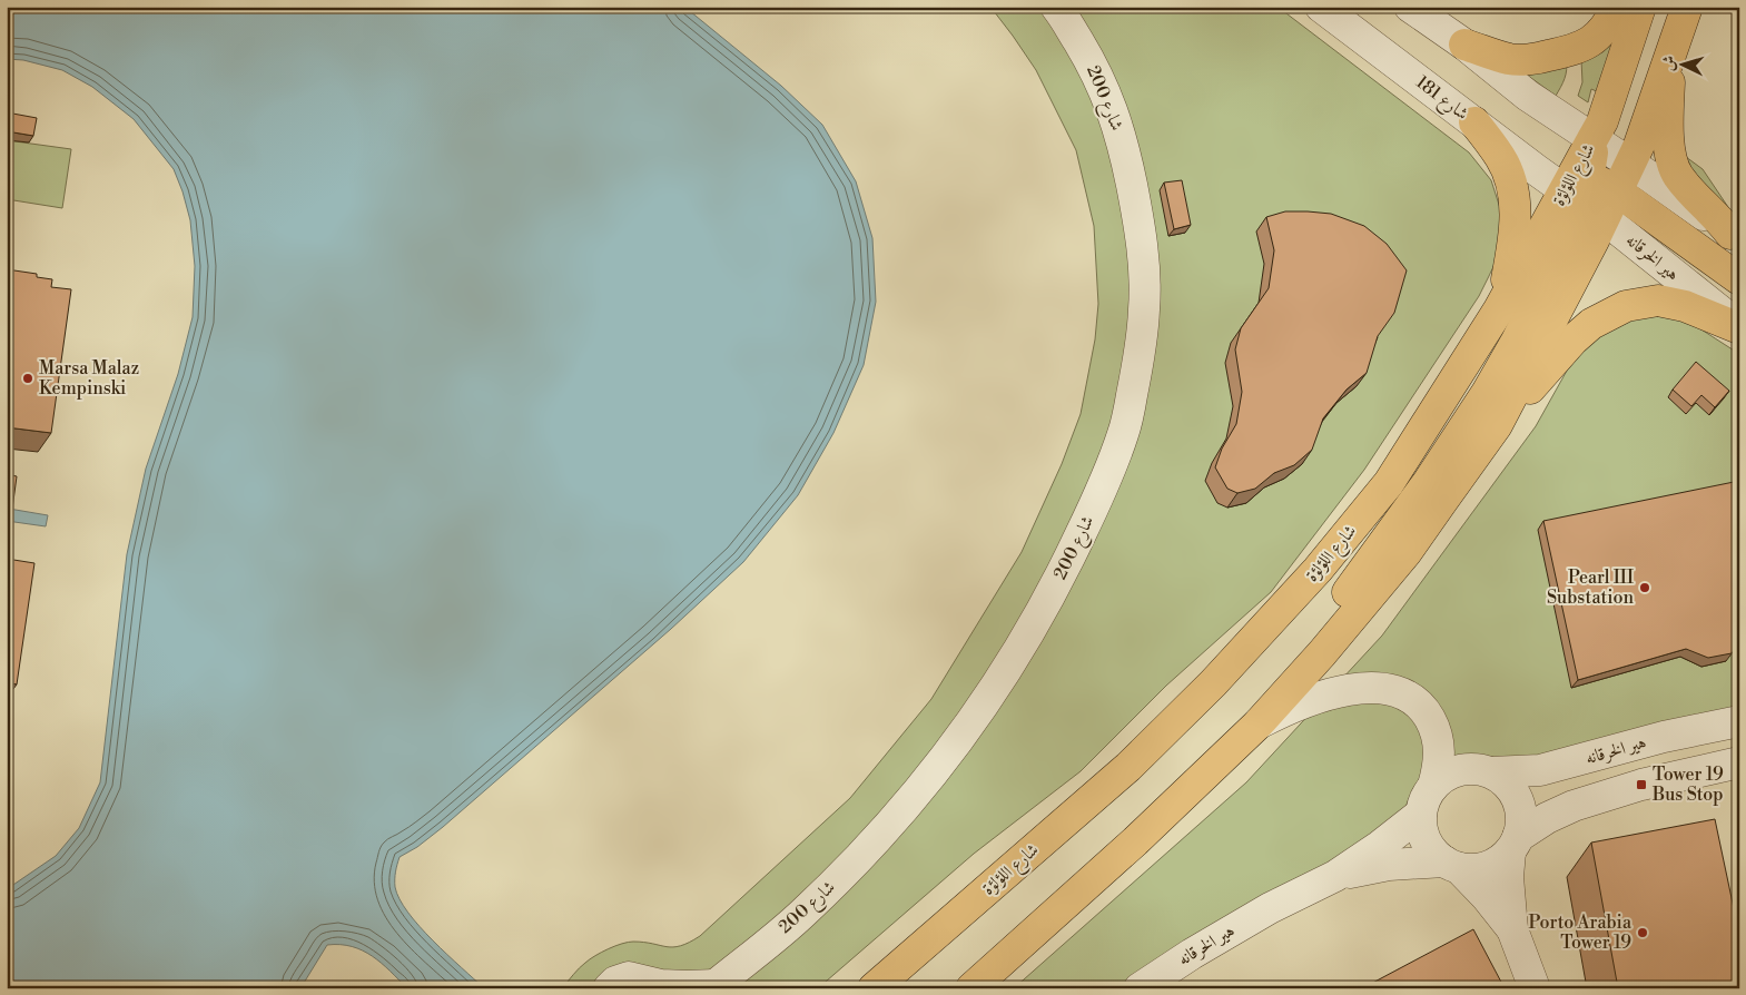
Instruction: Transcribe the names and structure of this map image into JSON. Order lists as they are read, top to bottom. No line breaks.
{"streets":{"main road":["شارع اللؤلؤة"],"street":["شارع 200","شارع 181","هير الخرقانه"]},"crossings":[["شارع 181","شارع اللؤلؤة"],["شارع 181","هير الخرقانه"],["شارع اللؤلؤة","هير الخرقانه"]],"places":{"other":["Marsa Malaz Kempinski","Pearl III Substation","Porto Arabia Tower 19"],"transit":["Tower 19 Bus Stop"]},"north":"left"}
